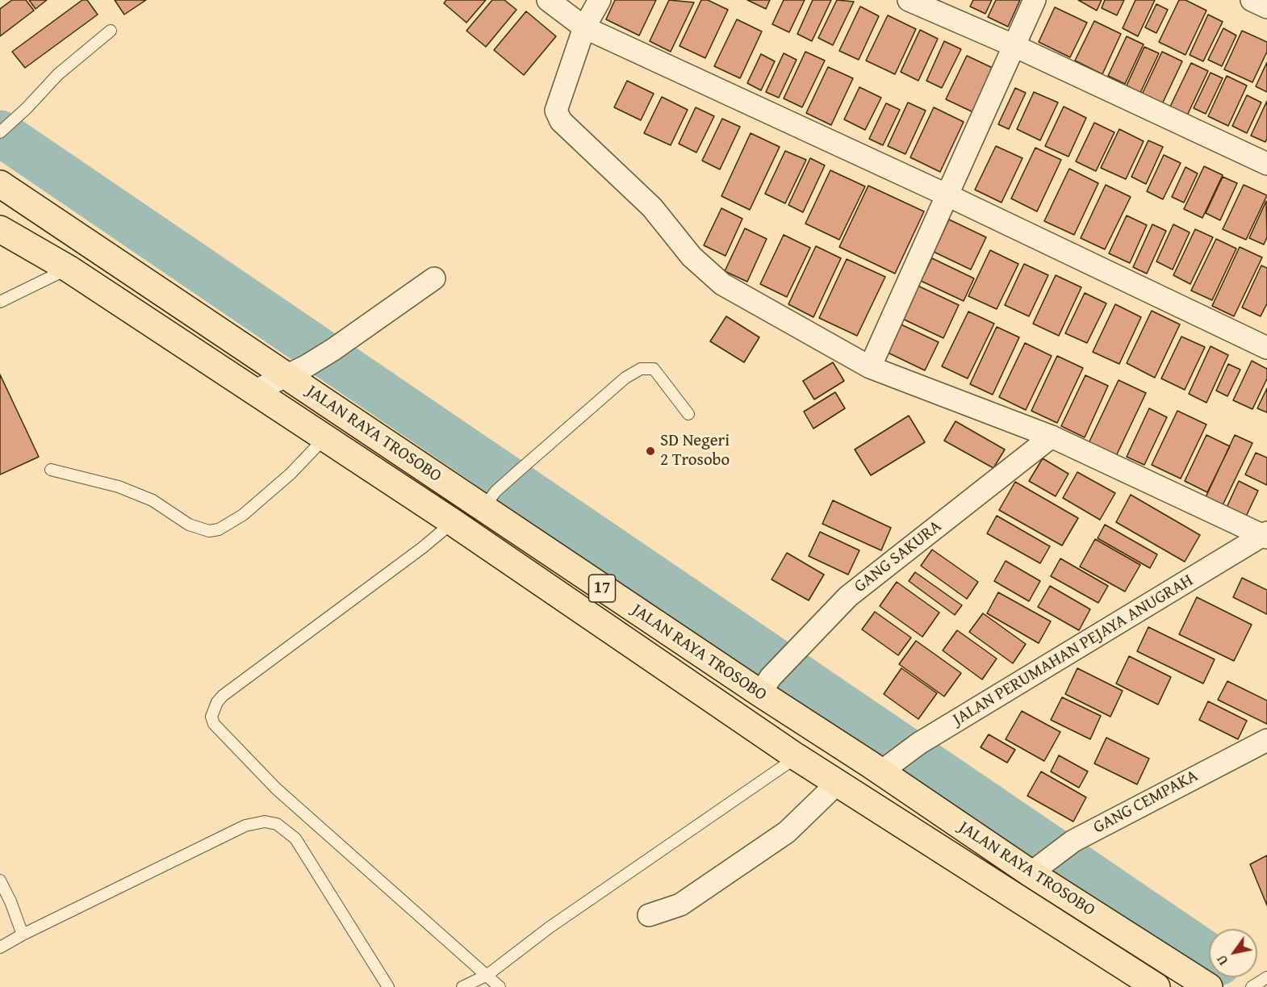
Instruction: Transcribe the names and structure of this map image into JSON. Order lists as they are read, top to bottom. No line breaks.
{"streets":{"highway":["JALAN RAYA TROSOBO","17"],"street":["GANG SAKURA","JALAN PERUMAHAN PEJAYA ANUGRAH","GANG CEMPAKA"]},"crossings":[["JALAN RAYA TROSOBO","GANG SAKURA"],["JALAN RAYA TROSOBO","JALAN PERUMAHAN PEJAYA ANUGRAH"],["JALAN RAYA TROSOBO","GANG CEMPAKA"]],"places":["SD Negeri 2 Trosobo"],"north":"bottom left"}
